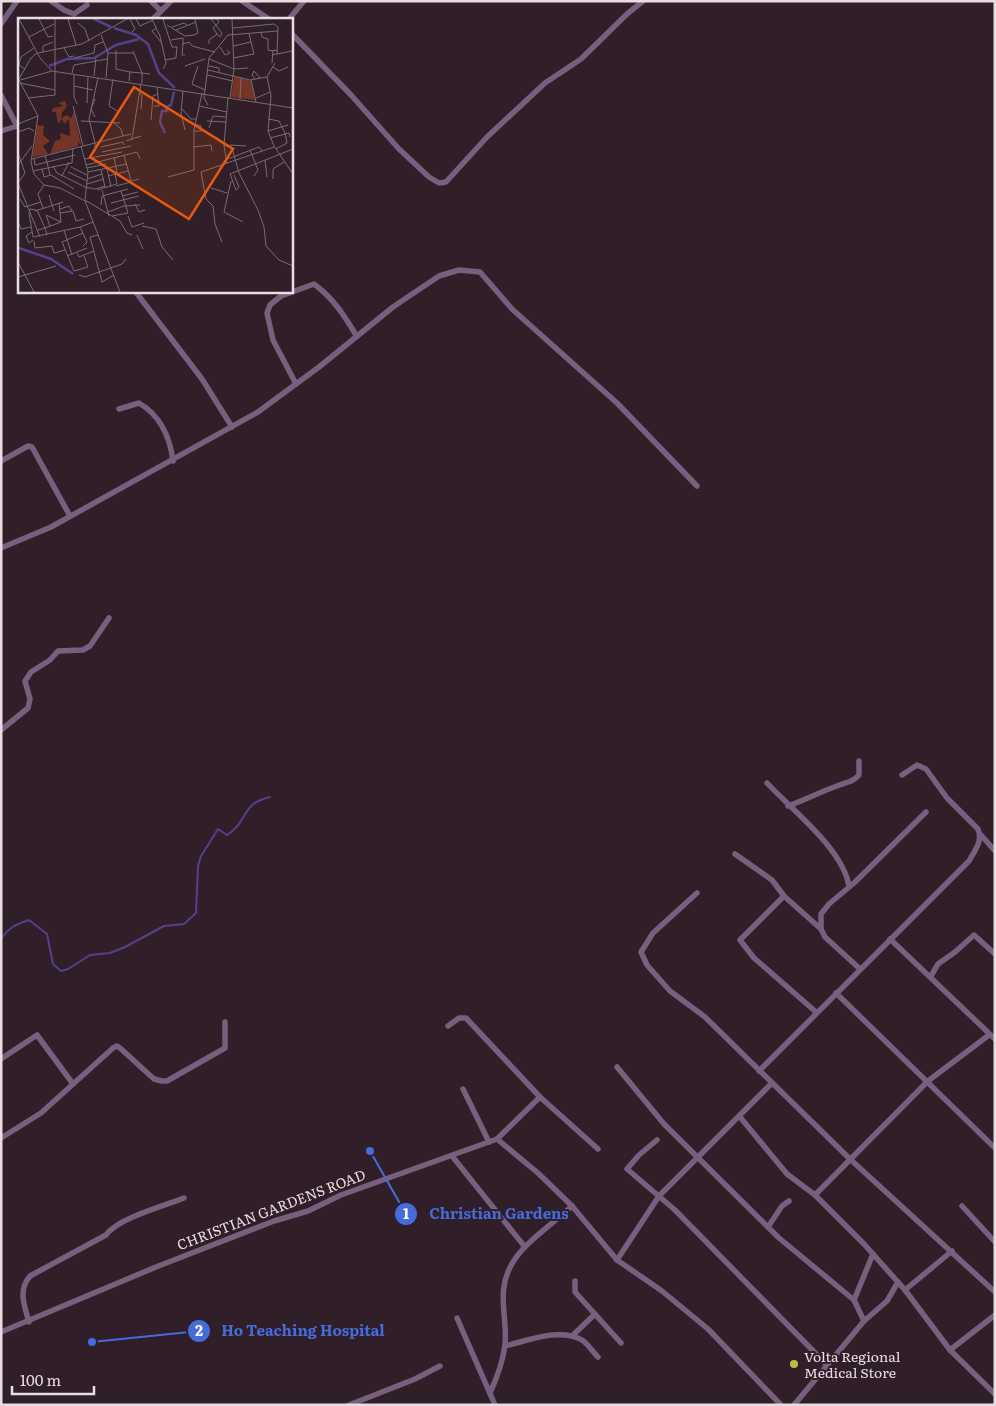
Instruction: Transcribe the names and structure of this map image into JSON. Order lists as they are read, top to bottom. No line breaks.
{"streets":{"street":["CHRISTIAN GARDENS ROAD"]},"places":["Christian Gardens","Ho Teaching Hospital","Volta Regional Medical Store"],"scale_bar":"100 m"}
